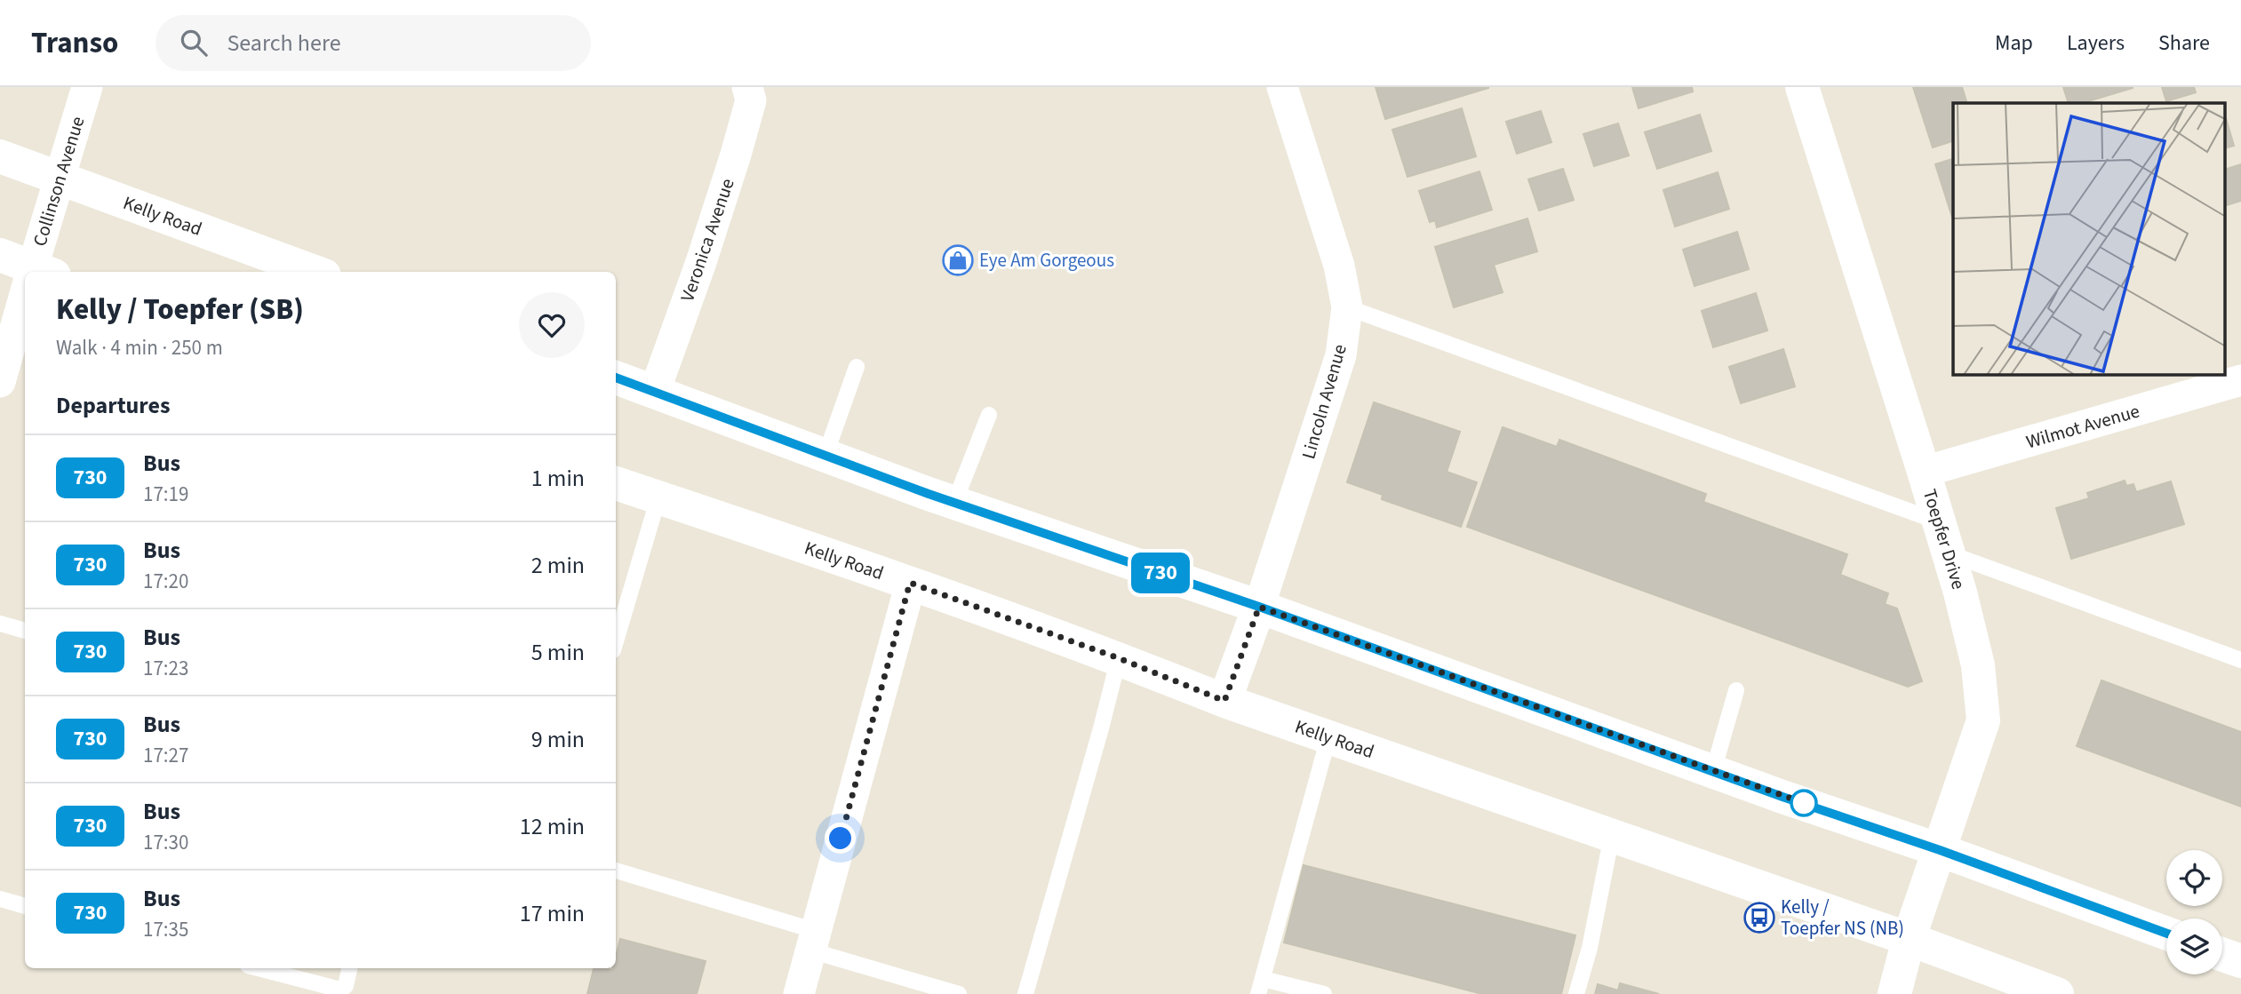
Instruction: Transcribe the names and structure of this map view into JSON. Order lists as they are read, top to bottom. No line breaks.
{"streets":{"street":["Collinson Avenue","Kelly Road","Veronica Avenue","Lincoln Avenue","Wilmot Avenue","Toepfer Drive"]},"crossings":[["Collinson Avenue","Kelly Road"],["Kelly Road","Toepfer Drive"],["Wilmot Avenue","Toepfer Drive"]],"places":{"shop":["Eye Am Gorgeous"],"bus stop":["Kelly / Toepfer NS (NB)"]},"lines":["bus line 730"],"page":{"header":"Transo","search":"Search here","nav":["Map","Layers","Share"],"on_map":"730","heading":[["Kelly / Toepfer (SB)","Walk · 4 min · 250 m"],"Departures"],"list":[{"mark":"730","name":"Bus","note":"17:19","value":"1 min"},{"mark":"730","name":"Bus","note":"17:20","value":"2 min"},{"mark":"730","name":"Bus","note":"17:23","value":"5 min"},{"mark":"730","name":"Bus","note":"17:27","value":"9 min"},{"mark":"730","name":"Bus","note":"17:30","value":"12 min"},{"mark":"730","name":"Bus","note":"17:35","value":"17 min"}]}}
